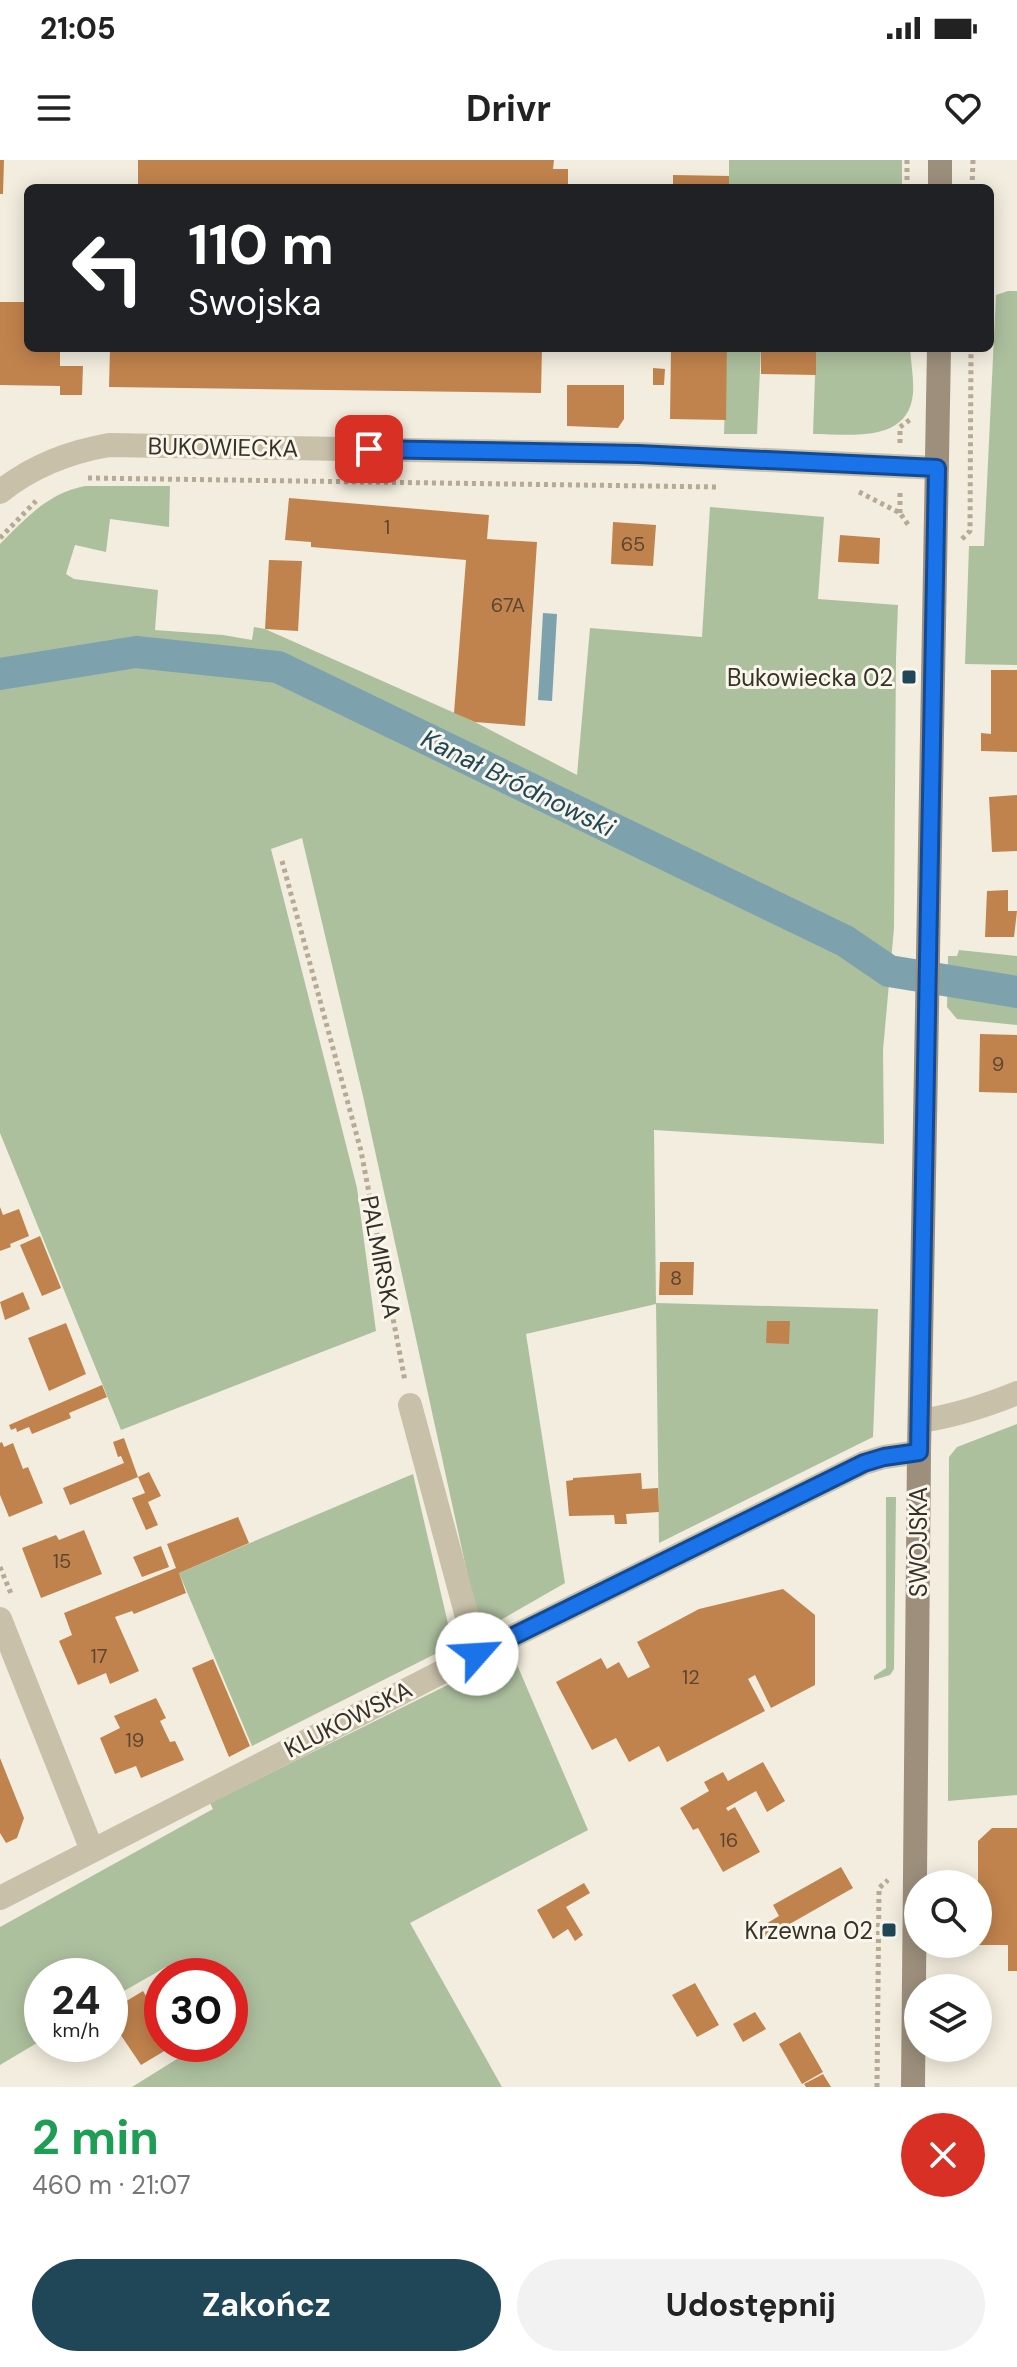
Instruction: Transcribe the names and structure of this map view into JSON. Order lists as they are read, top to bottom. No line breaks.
{"streets":{"street":["BUKOWIECKA","SWOJSKA","KLUKOWSKA"],"path":["PALMIRSKA"]},"crossings":[["BUKOWIECKA","SWOJSKA"],["SWOJSKA","KLUKOWSKA"]],"water":["Kanał Bródnowski"],"places":{"transit":["Bukowiecka 02","Krzewna 02"]},"house_numbers":["1","65","67A","9","8","15","17","12","19","16"],"page":{"status":"21:05","header":"Drivr","turn":["110 m","Swojska"],"speed":"24 km/h","limit":"30","heading":["2 min","460 m · 21:07"],"buttons":["Zakończ","Udostępnij"]}}
